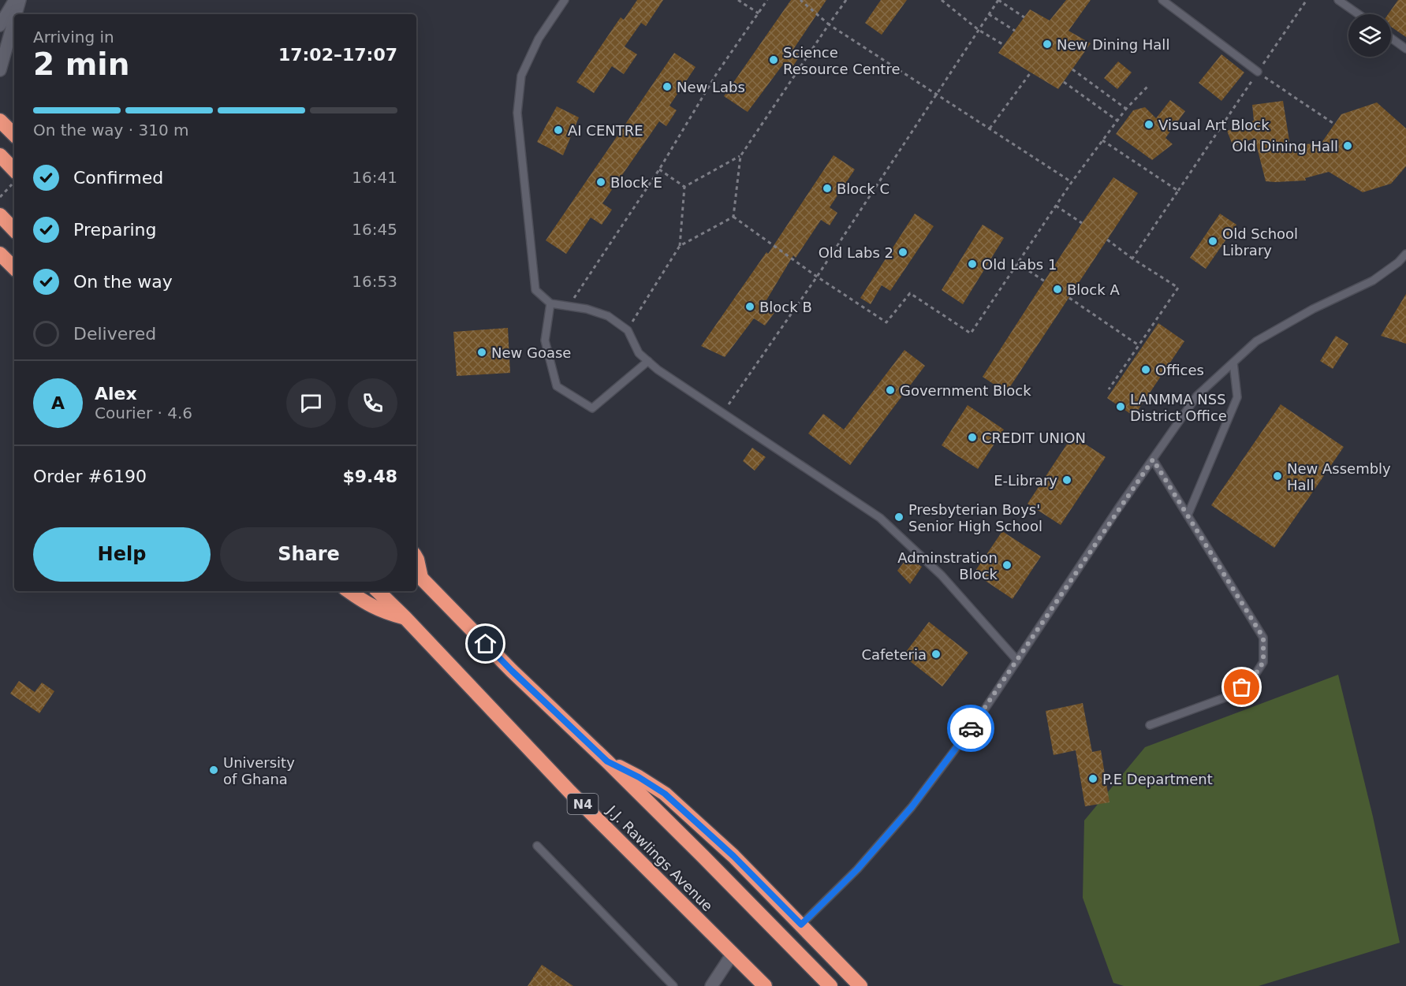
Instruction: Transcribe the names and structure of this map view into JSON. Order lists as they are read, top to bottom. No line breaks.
{"streets":{"highway":["N4","J.J. Rawlings Avenue"]},"places":["New Dining Hall","Science Resource Centre","New Labs","Visual Art Block","AI CENTRE","Old Dining Hall","Block E","Block C","Old School Library","Old Labs 2","Old Labs 1","Block A","Block B","New Goase","Offices","Government Block","LANMMA NSS District Office","CREDIT UNION","New Assembly Hall","E-Library","Presbyterian Boys' Senior High School","Adminstration Block","Cafeteria","University of Ghana","P.E Department"],"page":{"heading":["2 min","Arriving in","17:02–17:07"],"panel":["Alex","Courier · 4.6","Order #6190","$9.48"],"bar":"On the way · 310 m","list":[["Confirmed","16:41"],["Preparing","16:45"],["On the way","16:53"],"Delivered"],"round":"A","buttons":["Help","Share"]}}
